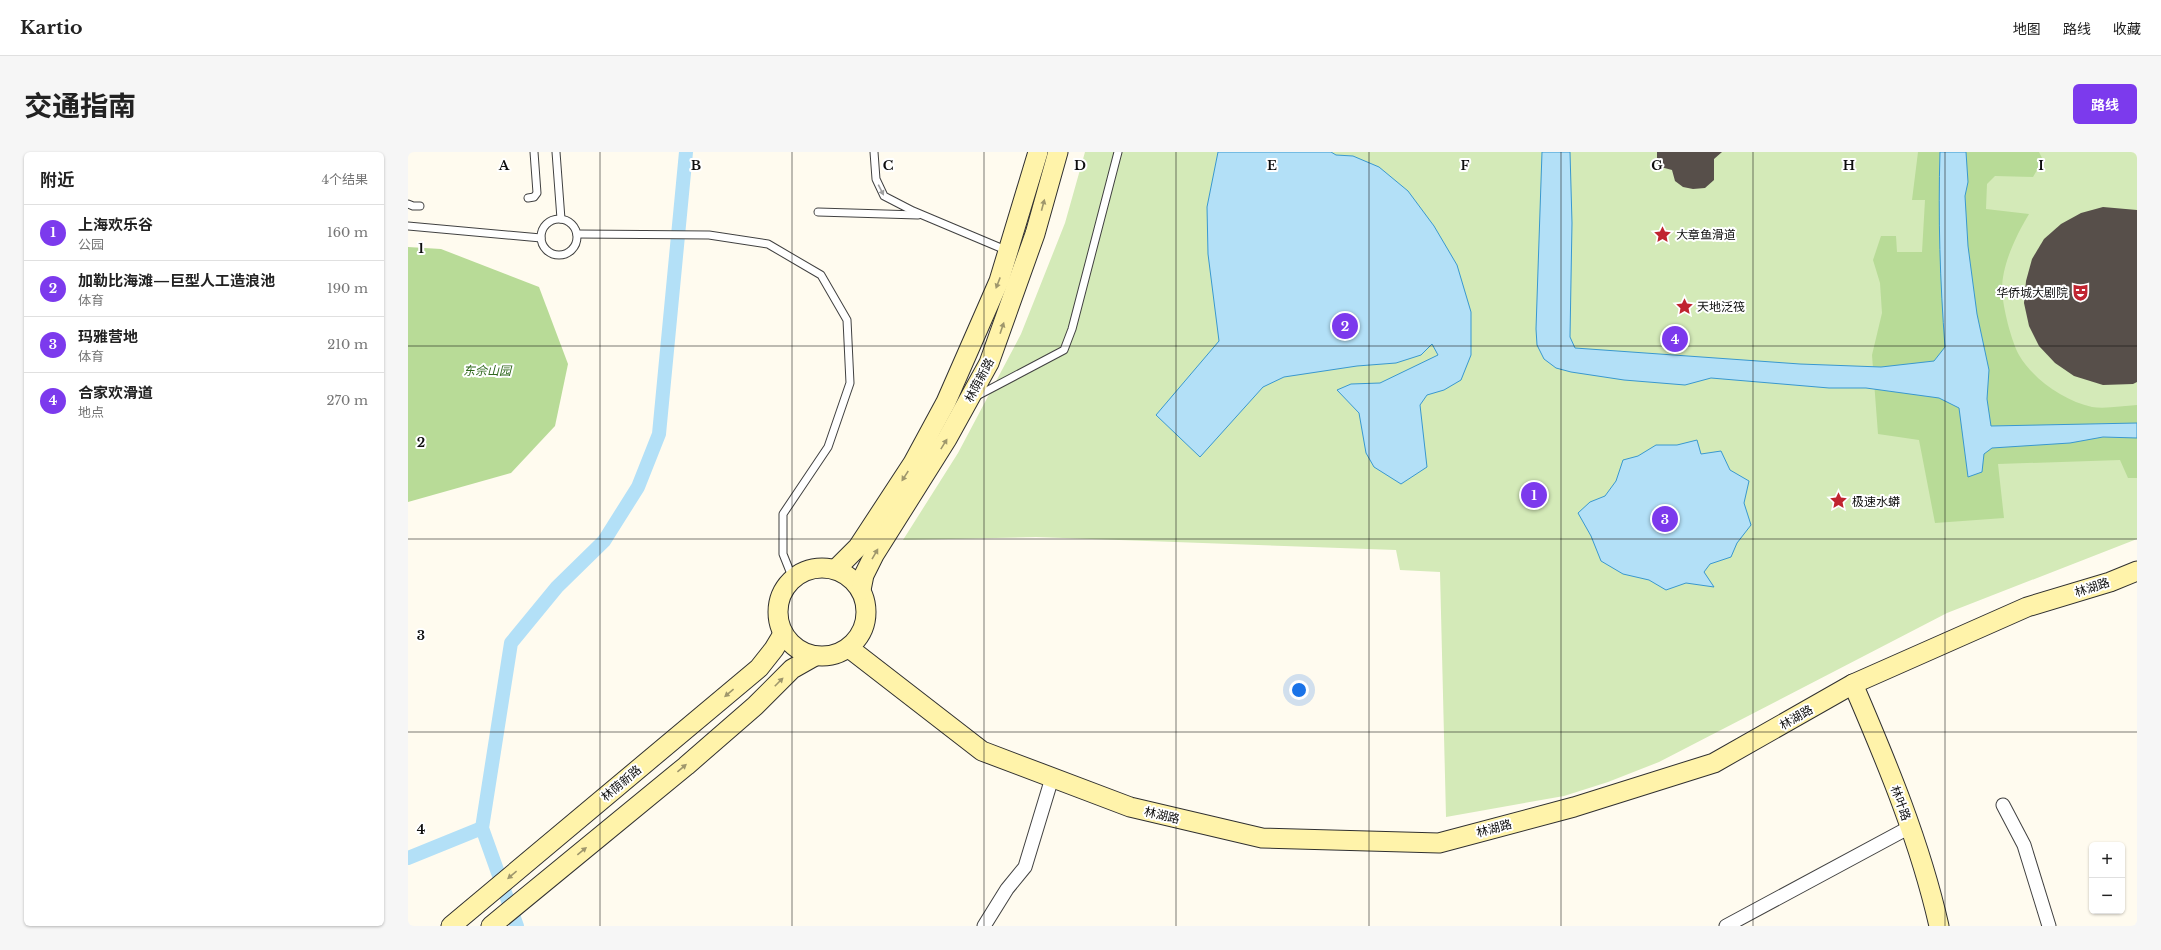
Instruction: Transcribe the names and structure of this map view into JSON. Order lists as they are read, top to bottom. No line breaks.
{"streets":{"main road":["林荫新路","林湖路","林叶路"]},"crossings":[["林荫新路","林湖路"],["林湖路","林叶路"]],"parks":["东佘山园"],"places":{"place":["大章鱼滑道","天地泛筏","极速水蟒"],"theatre":["华侨城大剧院"]},"page":{"header":"Kartio","nav":["地图","路线","收藏"],"title":"交通指南","buttons":"路线","heading":["附近","4个结果"],"list":[{"mark":"1","name":"上海欢乐谷","note":"公园","value":"160 m"},{"mark":"2","name":"加勒比海滩—巨型人工造浪池","note":"体育","value":"190 m"},{"mark":"3","name":"玛雅营地","note":"体育","value":"210 m"},{"mark":"4","name":"合家欢滑道","note":"地点","value":"270 m"}],"pins":["2","4","1","3"],"map_buttons":["+","−"]},"grid":{"columns":["A","B","C","D","E","F","G","H","I"],"rows":["1","2","3","4"]}}
